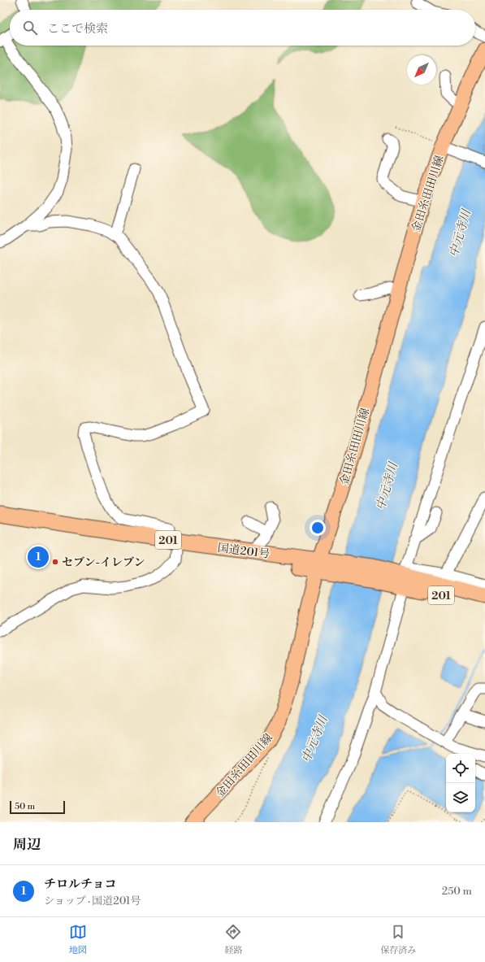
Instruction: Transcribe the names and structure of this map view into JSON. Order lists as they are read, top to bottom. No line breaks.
{"streets":{"highway":["201","国道201号"],"main road":["金田糸田田川線"]},"crossings":[["金田糸田田川線","国道201号"]],"water":["中元寺川"],"places":["セブン-イレブン"],"scale_bar":"50 m","north":"bottom left","page":{"search":"ここで検索","pins":"1","scale":"50 m","heading":"周辺","list":[{"mark":"1","name":"チロルチョコ","note":"ショップ · 国道201号","value":"250 m"}],"nav":["地図","経路","保存済み"]}}
